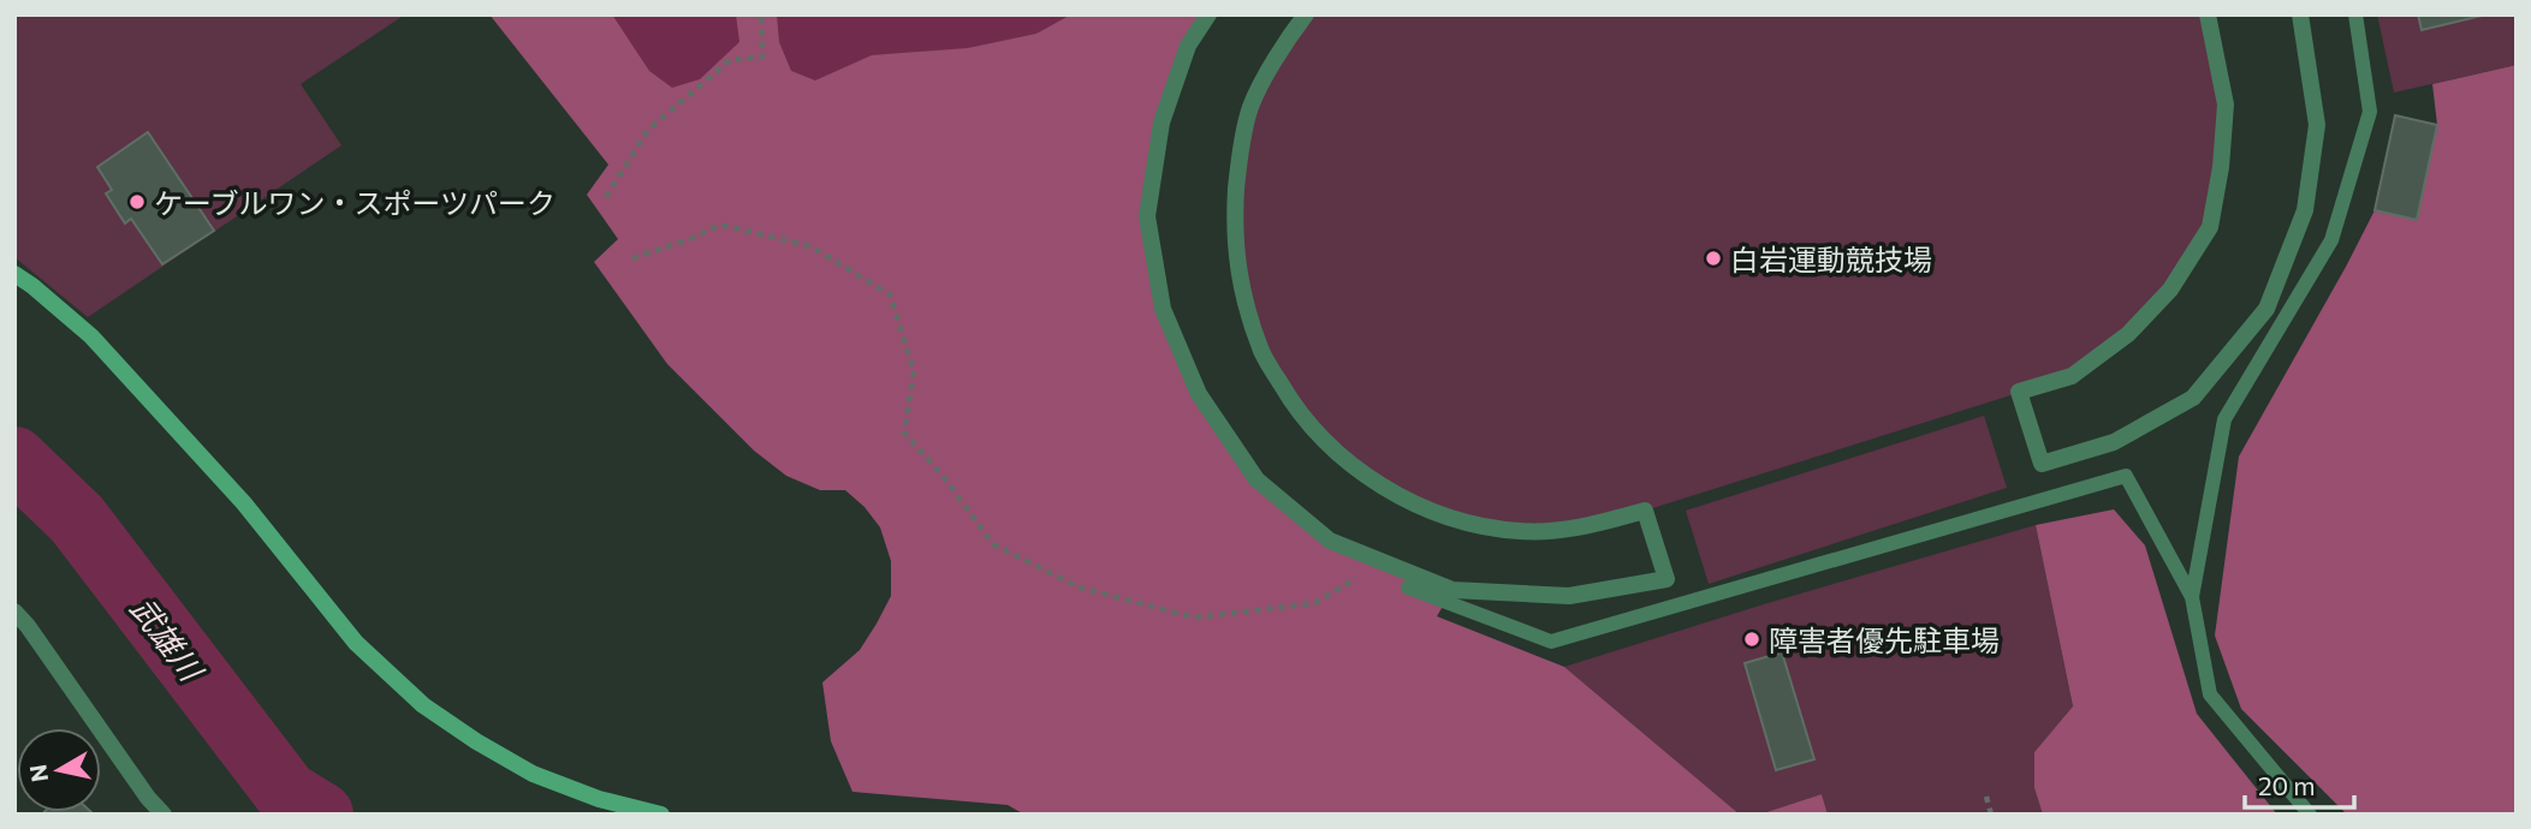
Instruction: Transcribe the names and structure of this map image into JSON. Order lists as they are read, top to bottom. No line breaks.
{"water":["武雄川"],"places":["ケーブルワン・スポーツパーク","白岩運動競技場","障害者優先駐車場"],"scale_bar":"20 m","north":"left"}
